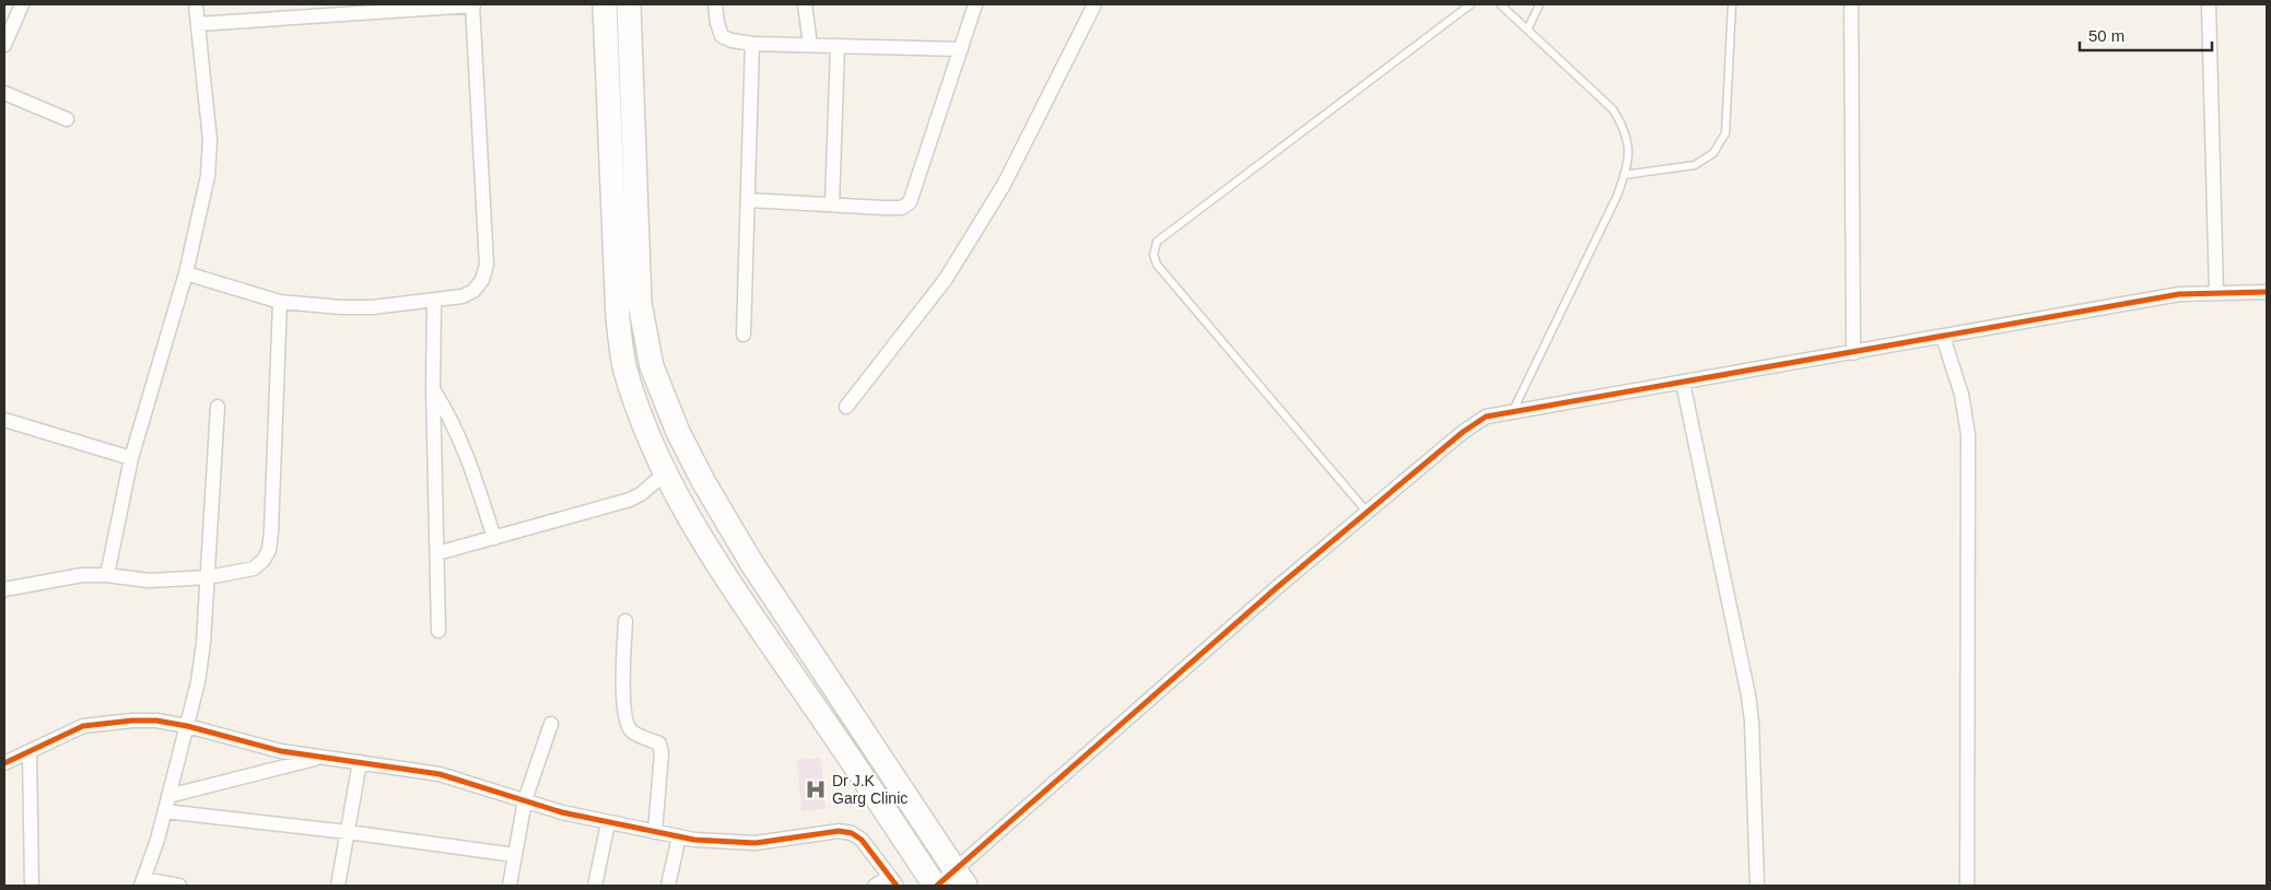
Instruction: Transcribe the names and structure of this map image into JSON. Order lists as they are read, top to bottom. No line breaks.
{"places":{"hospital":["Dr J.K Garg Clinic"]},"scale_bar":"50 m"}
